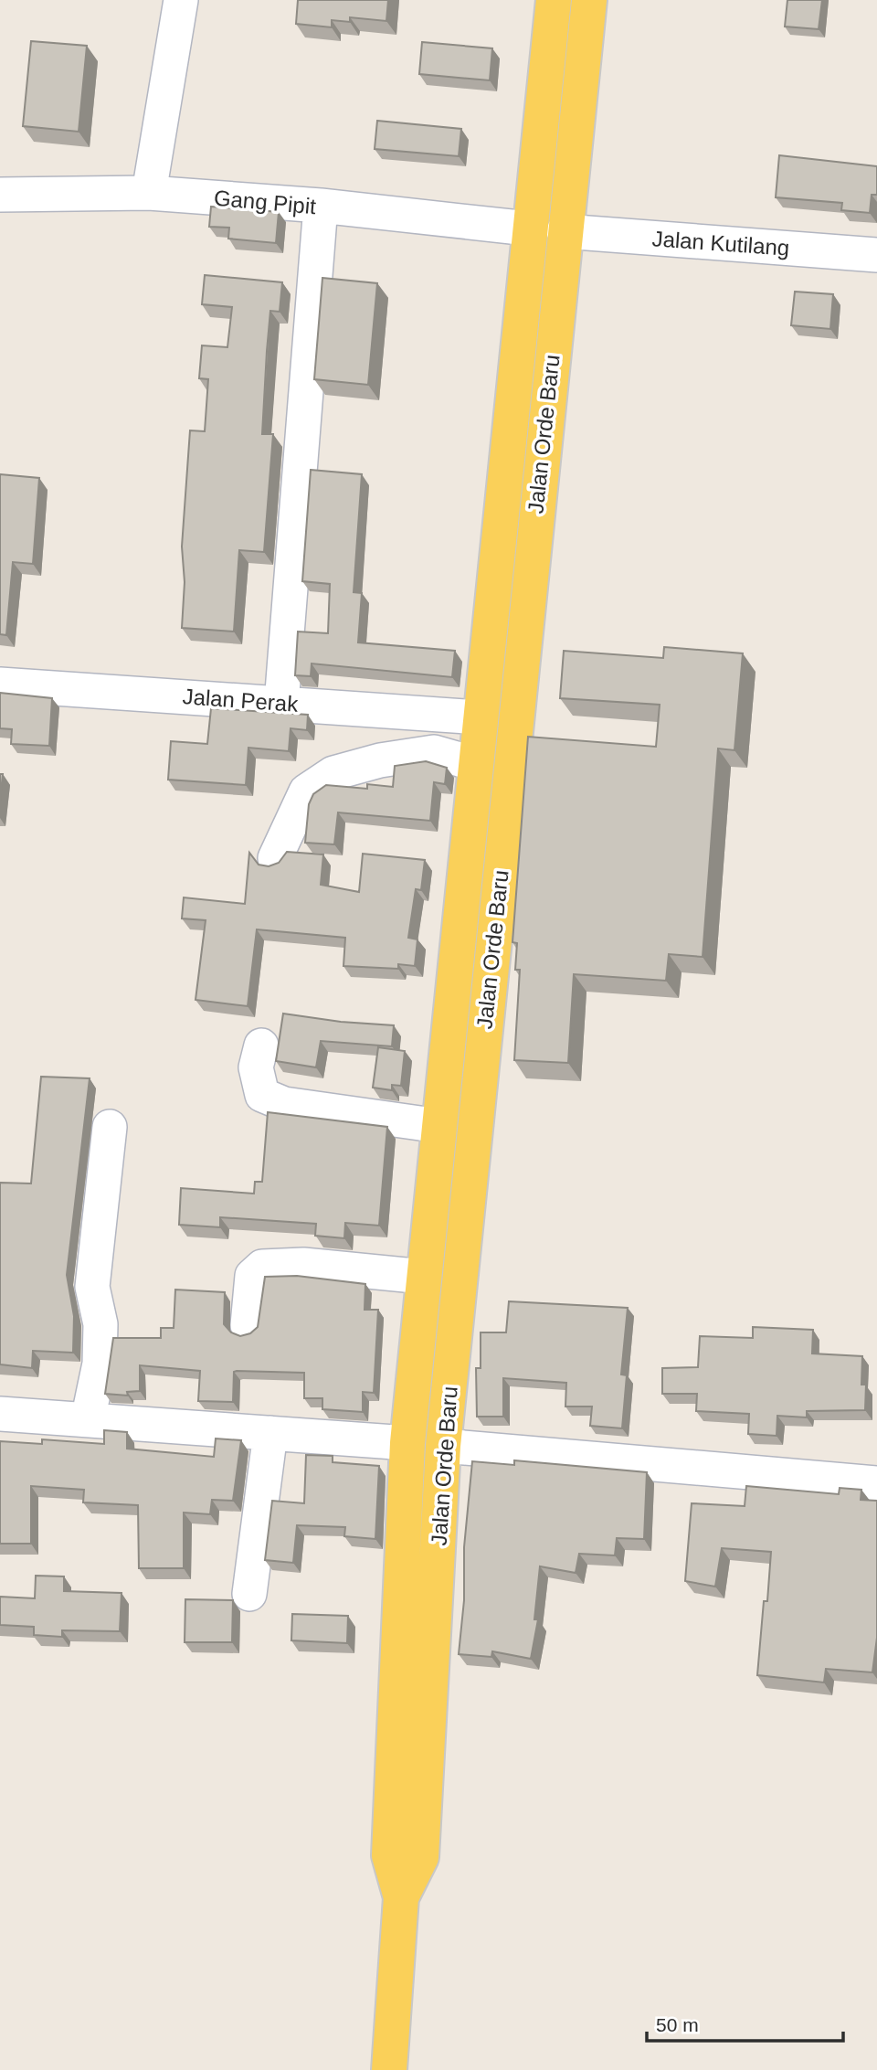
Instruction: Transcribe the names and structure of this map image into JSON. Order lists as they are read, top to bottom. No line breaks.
{"streets":{"main road":["Jalan Orde Baru"],"street":["Gang Pipit","Jalan Kutilang","Jalan Perak"]},"crossings":[["Gang Pipit","Jalan Orde Baru"],["Jalan Kutilang","Jalan Orde Baru"],["Jalan Orde Baru","Jalan Perak"]],"scale_bar":"50 m"}
